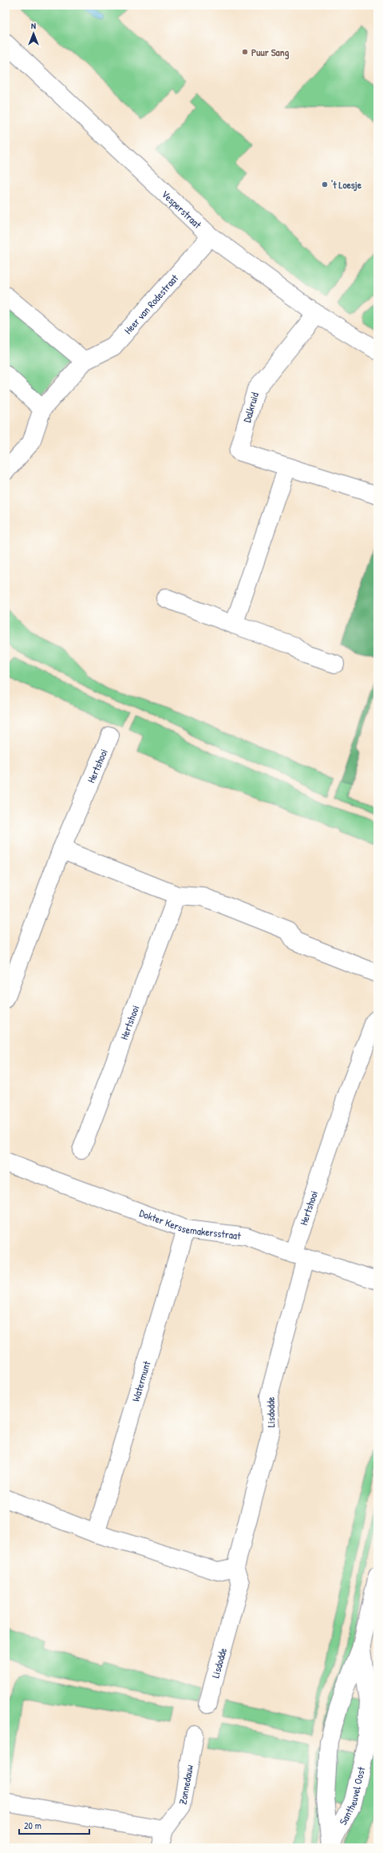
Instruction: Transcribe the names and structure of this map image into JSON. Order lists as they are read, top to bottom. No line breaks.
{"streets":{"street":["Vesperstraat","Heer van Rodestraat","Dalkruid","Hertshooi","Dokter Kerssemakersstraat","Watermunt","Lisdodde","Zonnedauw","Santheuvel Oost"]},"crossings":[["Vesperstraat","Heer van Rodestraat"],["Vesperstraat","Dalkruid"],["Hertshooi","Dokter Kerssemakersstraat"],["Hertshooi","Lisdodde"],["Dokter Kerssemakersstraat","Watermunt"],["Dokter Kerssemakersstraat","Lisdodde"]],"places":["Puur Sang","'t Loesje"],"scale_bar":"20 m","north":"top"}
